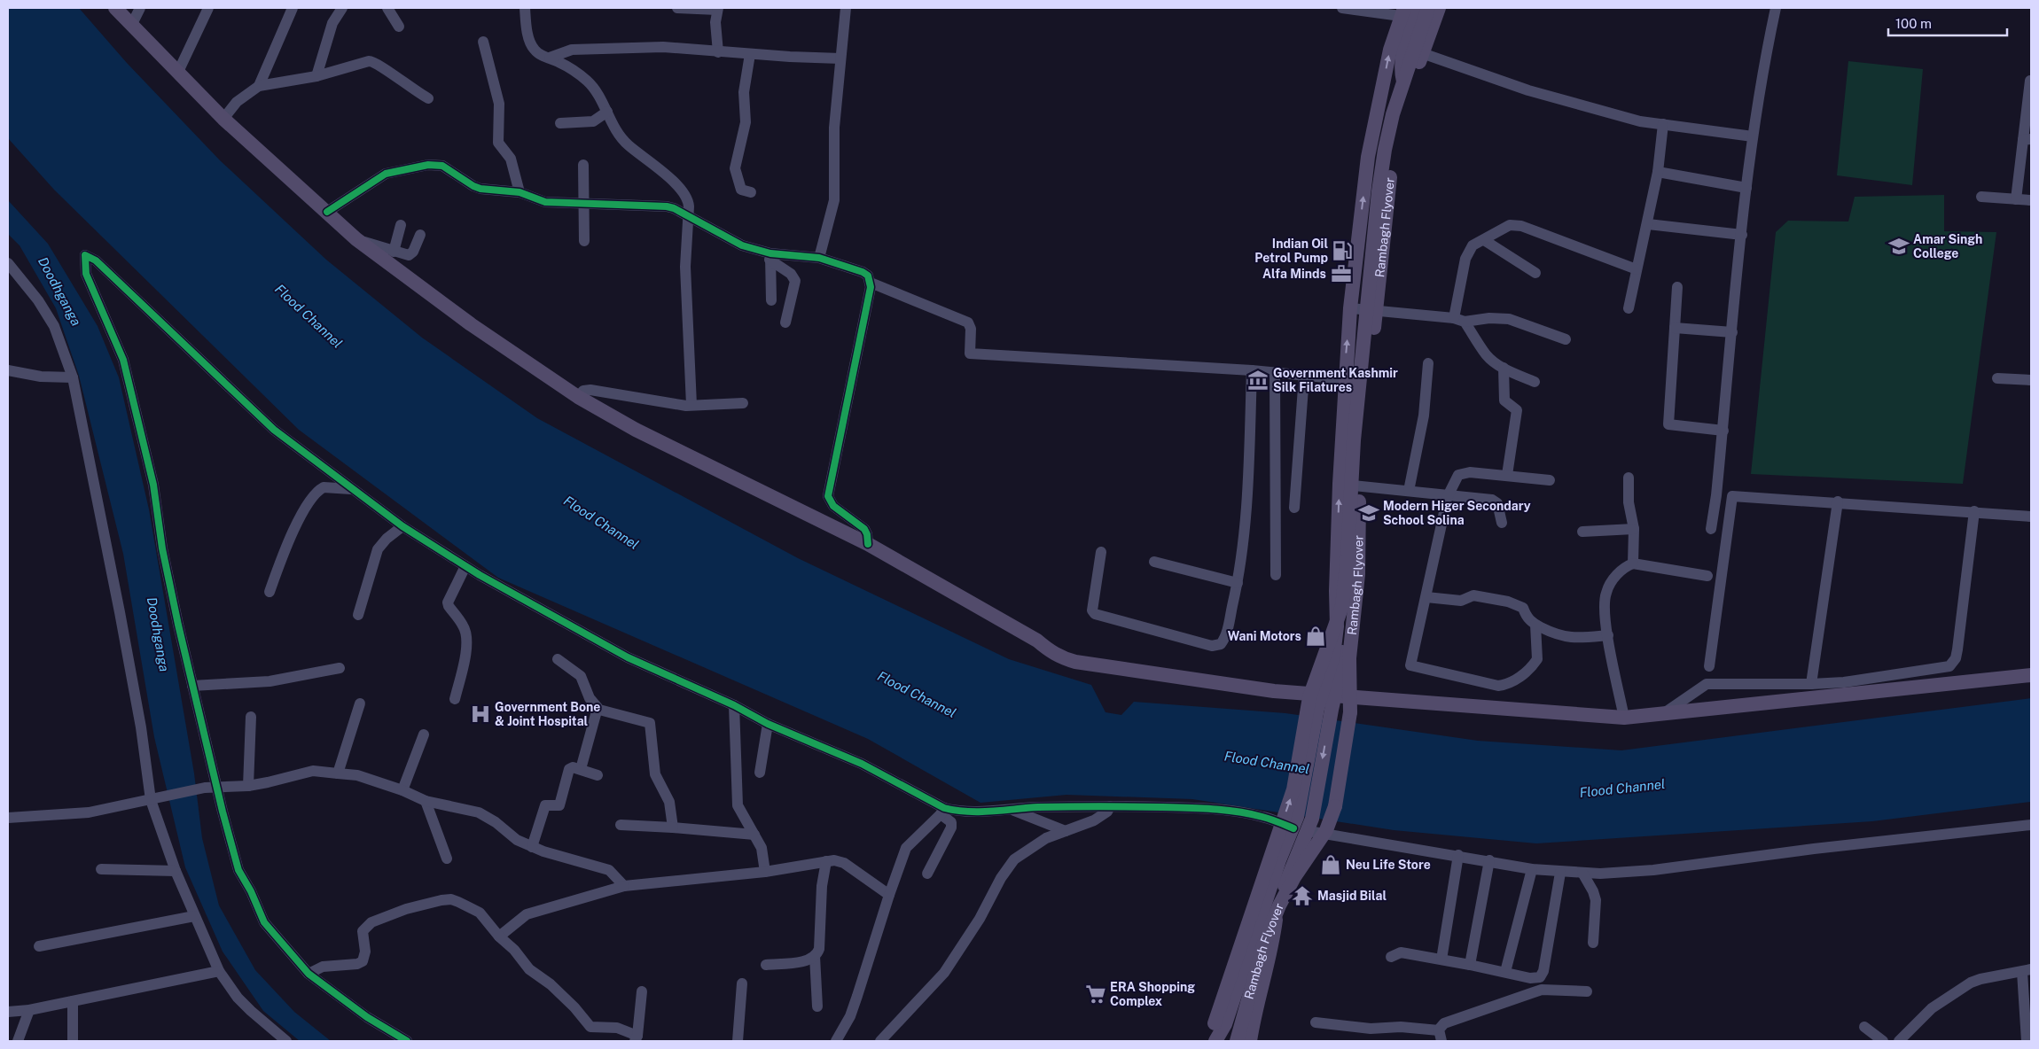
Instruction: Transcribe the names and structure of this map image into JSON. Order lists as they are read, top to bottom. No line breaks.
{"streets":{"main road":["Rambagh Flyover"]},"water":["Doodhganga","Flood Channel"],"places":{"school or university":["Amar Singh College","Modern Higer Secondary School Solina"],"fuel station":["Indian Oil Petrol Pump"],"office":["Alfa Minds"],"museum":["Government Kashmir Silk Filatures"],"shop":["Wani Motors","Neu Life Store"],"hospital":["Government Bone & Joint Hospital"],"temple":["Masjid Bilal"],"supermarket":["ERA Shopping Complex"]},"scale_bar":"100 m"}
